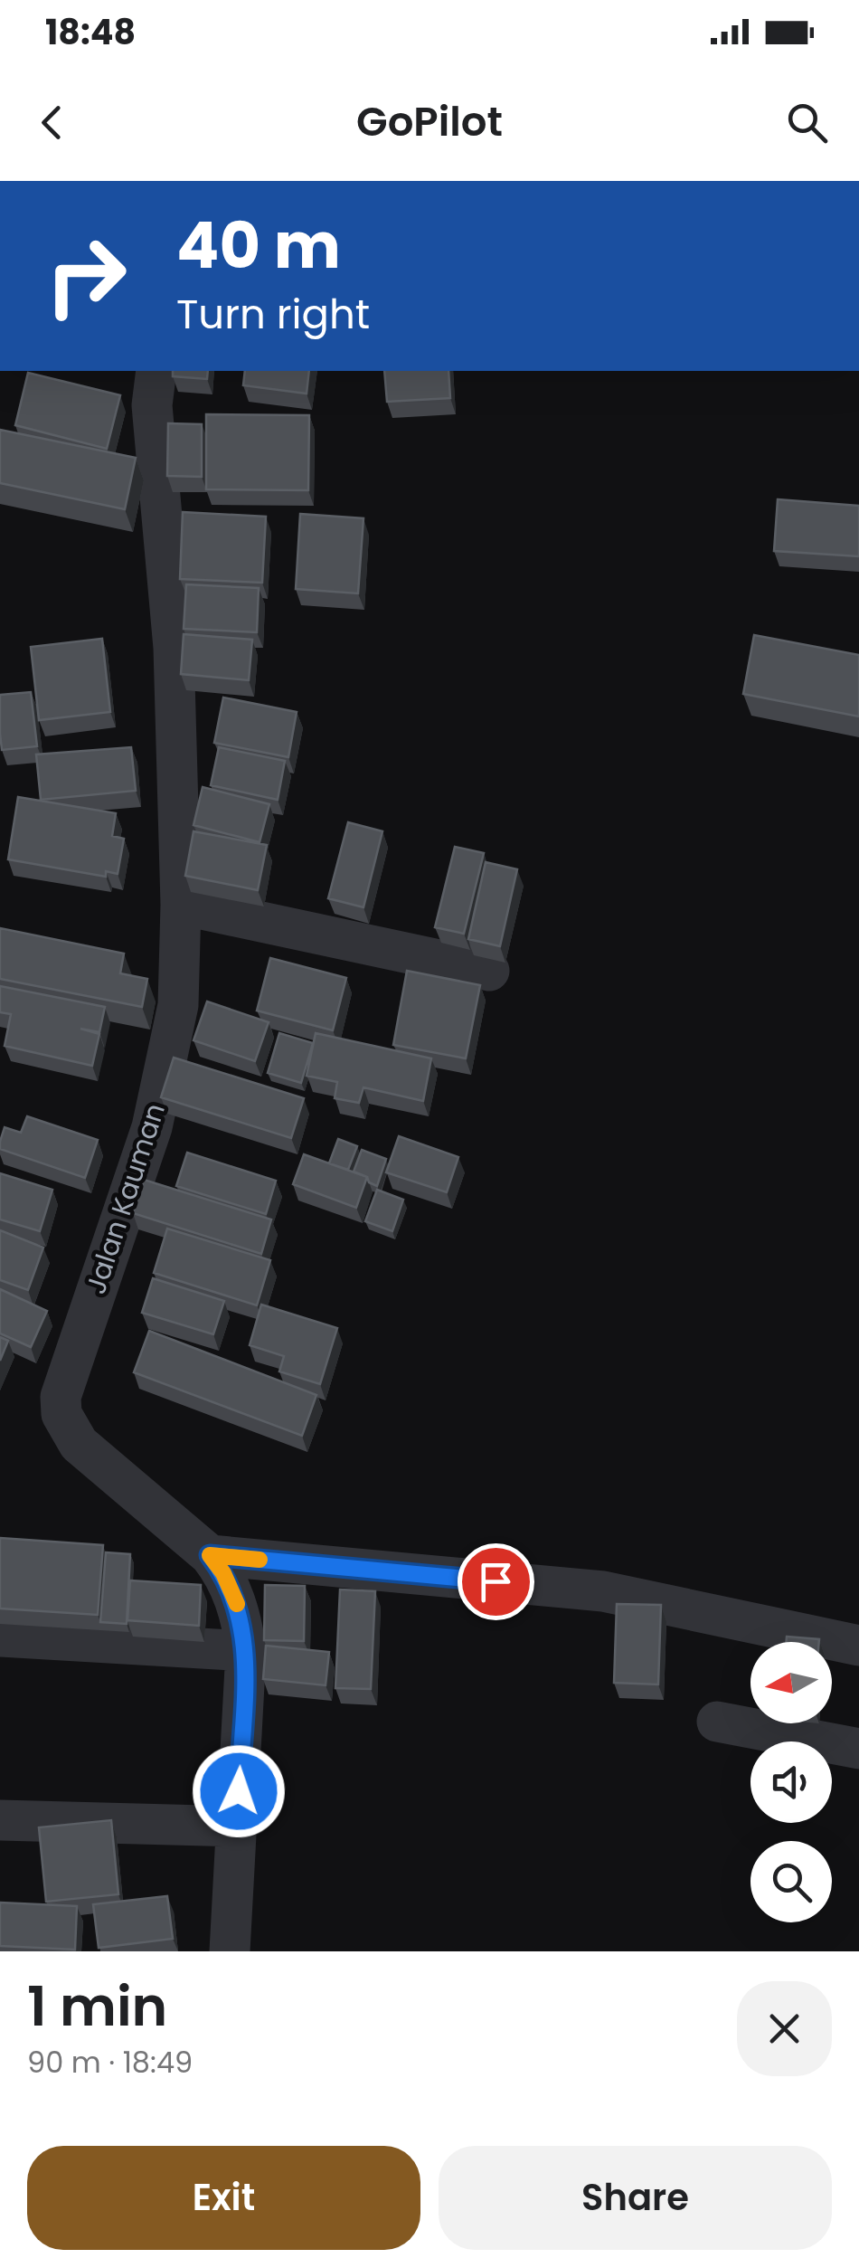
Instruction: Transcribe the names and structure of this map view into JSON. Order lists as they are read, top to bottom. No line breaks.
{"streets":{"street":["Jalan Kauman"]},"north":"left","page":{"status":"18:48","header":"GoPilot","turn":["40 m","Turn right"],"heading":["1 min","90 m · 18:49"],"buttons":["Exit","Share"]}}
